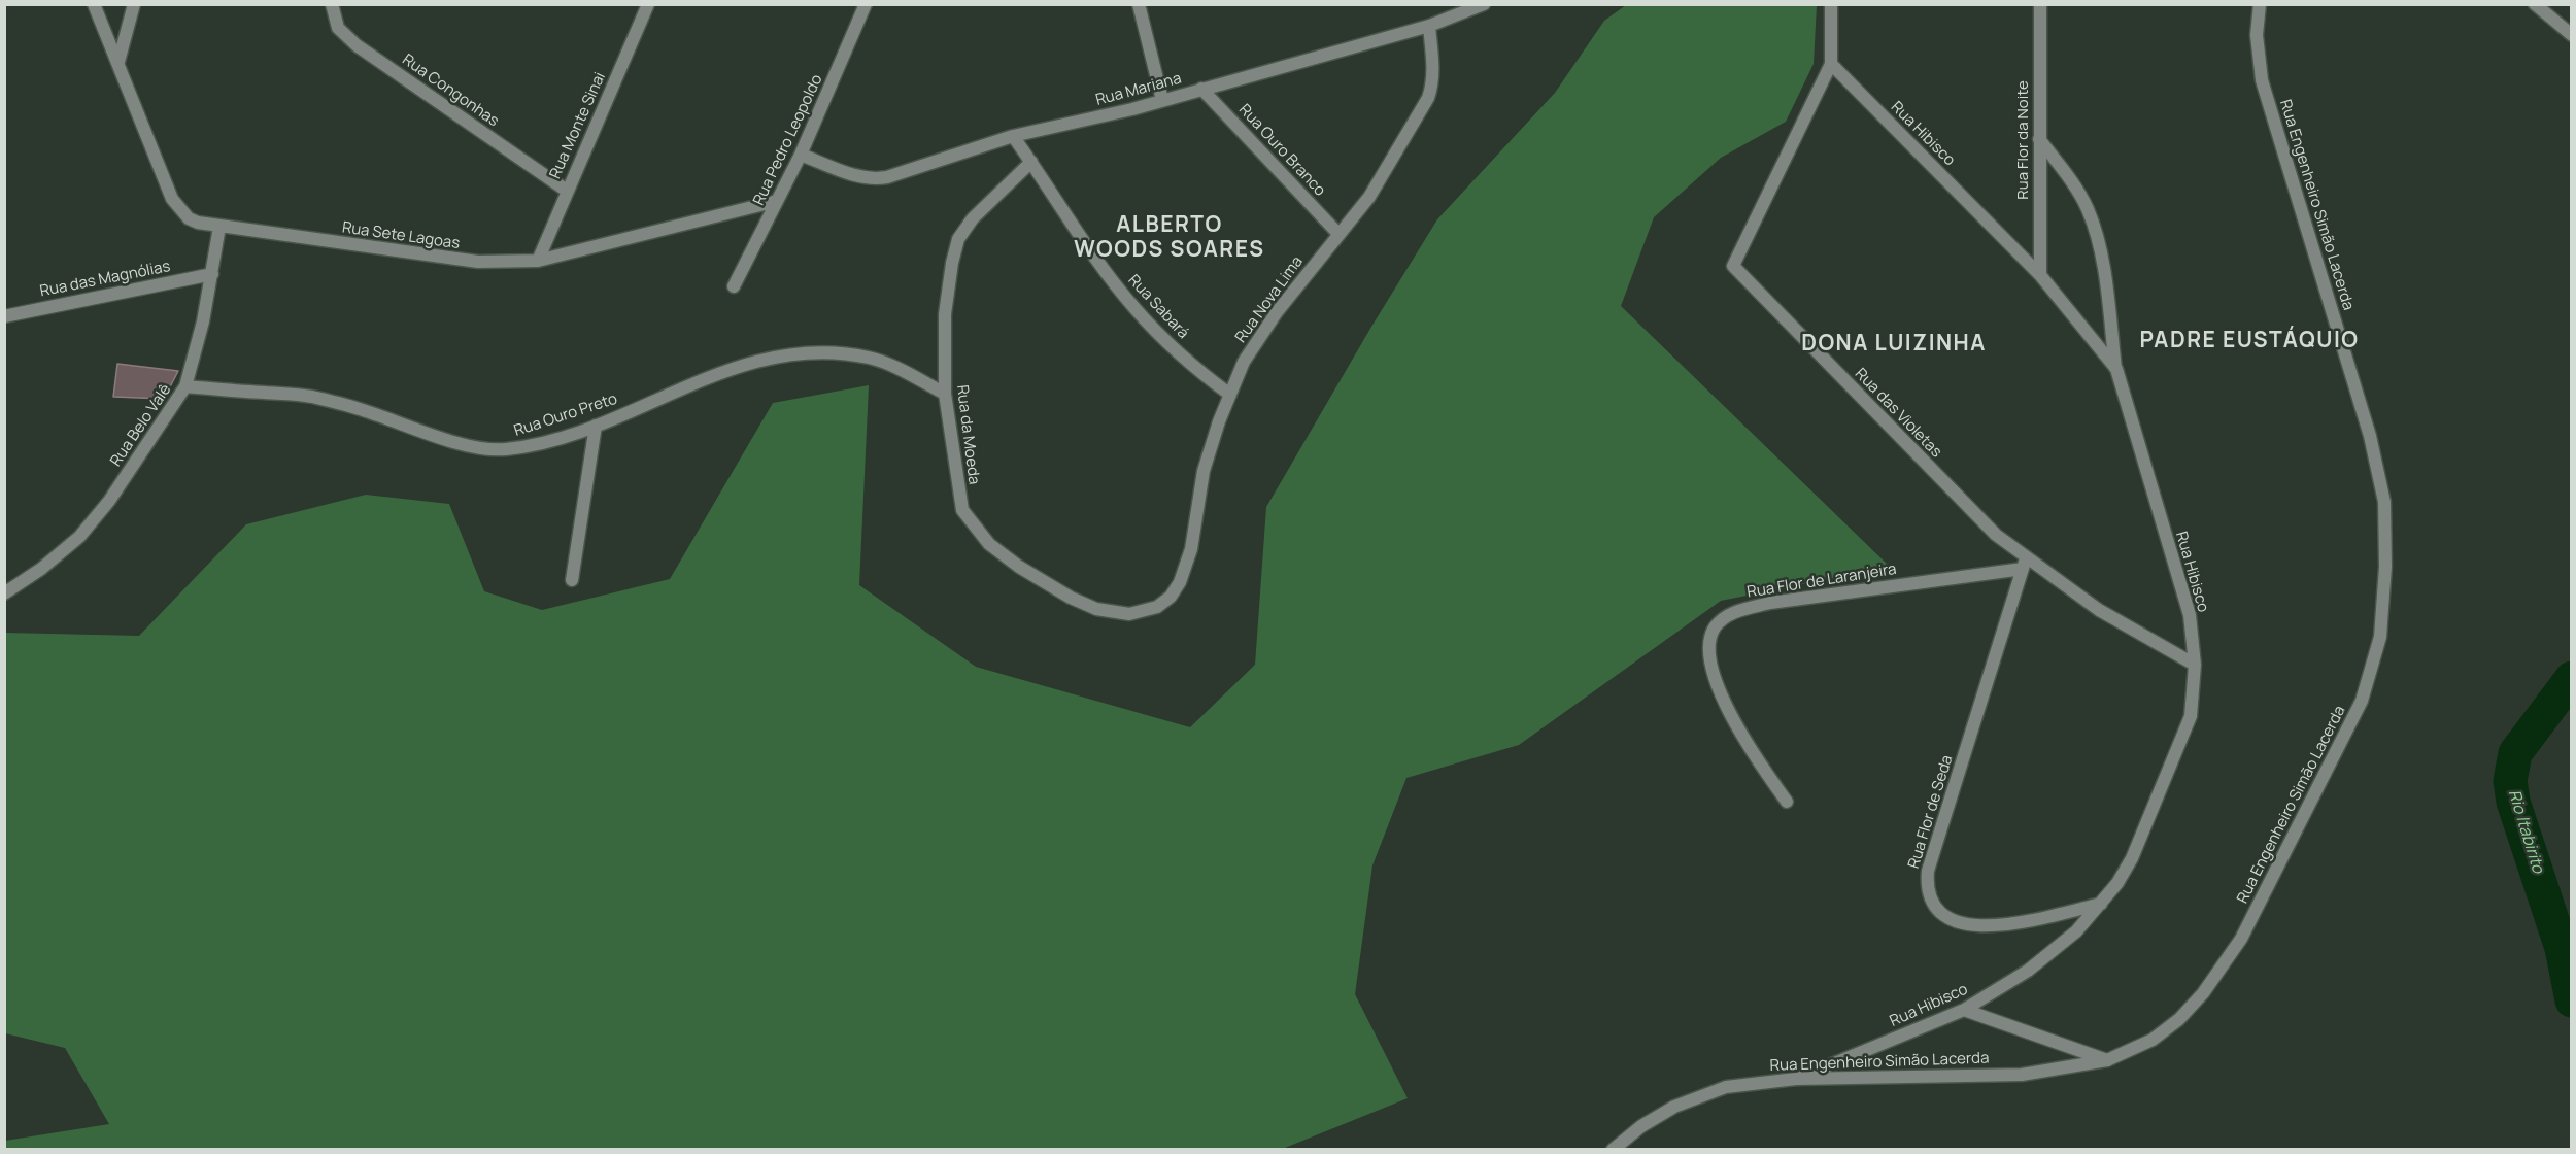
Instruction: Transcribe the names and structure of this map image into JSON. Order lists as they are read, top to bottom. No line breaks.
{"streets":{"street":["Rua Mariana","Rua Congonhas","Rua Monte Sinai","Rua Hibisco","Rua Pedro Leopoldo","Rua Flor da Noite","Rua Ouro Branco","Rua Engenheiro Simão Lacerda","Rua Sete Lagoas","Rua das Magnólias","Rua Nova Lima","Rua Sabará","Rua das Violetas","Rua Ouro Preto","Rua Belo Valê","Rua da Moeda","Rua Flor de Laranjeira","Rua Flor de Seda"]},"crossings":[["Rua Mariana","Rua Pedro Leopoldo"],["Rua Mariana","Rua Ouro Branco"],["Rua Mariana","Rua Nova Lima"],["Rua Mariana","Rua Sabará"],["Rua Congonhas","Rua Monte Sinai"],["Rua Monte Sinai","Rua Sete Lagoas"],["Rua Hibisco","Rua Flor da Noite"],["Rua Hibisco","Rua Engenheiro Simão Lacerda"],["Rua Hibisco","Rua das Violetas"],["Rua Hibisco","Rua Flor de Seda"],["Rua Pedro Leopoldo","Rua Sete Lagoas"],["Rua Ouro Branco","Rua Nova Lima"],["Rua Sete Lagoas","Rua Belo Valê"],["Rua das Magnólias","Rua Belo Valê"],["Rua Nova Lima","Rua Sabará"],["Rua Nova Lima","Rua da Moeda"],["Rua Sabará","Rua da Moeda"],["Rua das Violetas","Rua Flor de Laranjeira"],["Rua das Violetas","Rua Flor de Seda"],["Rua Ouro Preto","Rua Belo Valê"],["Rua Ouro Preto","Rua da Moeda"],["Rua Flor de Laranjeira","Rua Flor de Seda"]],"districts":["ALBERTO WOODS SOARES","PADRE EUSTÁQUIO","DONA LUIZINHA"],"water":["Rio Itabirito"]}
